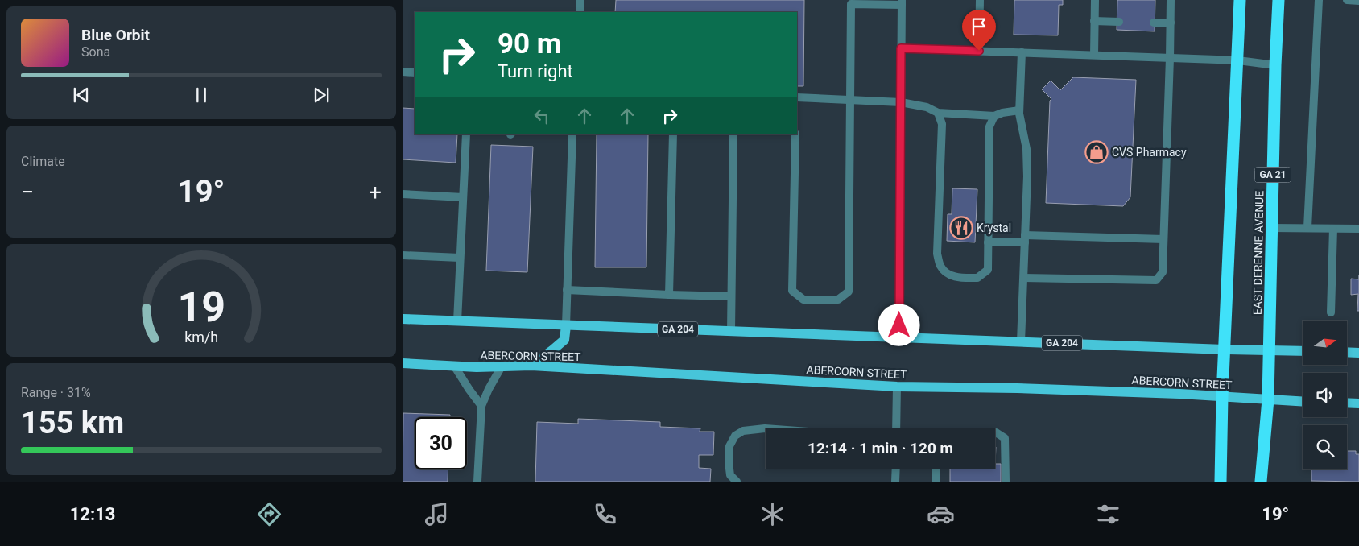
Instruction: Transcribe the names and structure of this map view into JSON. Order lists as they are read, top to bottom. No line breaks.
{"streets":{"highway":["GA 21","EAST DERENNE AVENUE"],"main road":["GA 204","ABERCORN STREET"]},"crossings":[["EAST DERENNE AVENUE","GA 204"],["EAST DERENNE AVENUE","ABERCORN STREET"]],"places":{"shop":["CVS Pharmacy"],"restaurant":["Krystal"]},"north":"right","page":{"turn":["90 m","Turn right"],"song":["Blue Orbit","Sona"],"tile":["Climate",["Range · 31%","155 km"]],"heat":["−","19°","+"],"limit":"30","trip":"12:14 · 1 min · 120 m","tabs":["12:13","19°"],"gauge":["19","km/h"]}}
